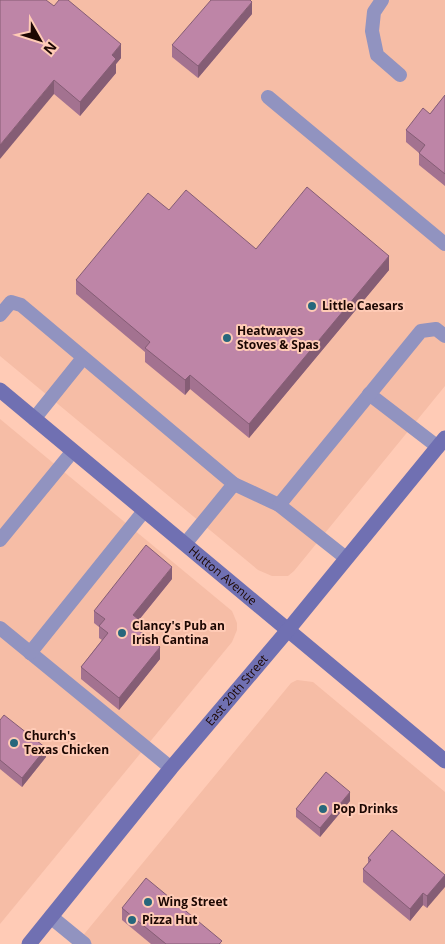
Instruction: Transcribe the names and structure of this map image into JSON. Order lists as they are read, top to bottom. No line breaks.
{"streets":{"main road":["Hutton Avenue","East 20th Street"]},"crossings":[["Hutton Avenue","East 20th Street"]],"places":["Little Caesars","Heatwaves Stoves & Spas","Clancy's Pub an Irish Cantina","Church's Texas Chicken","Pop Drinks","Wing Street","Pizza Hut"],"north":"bottom right"}
